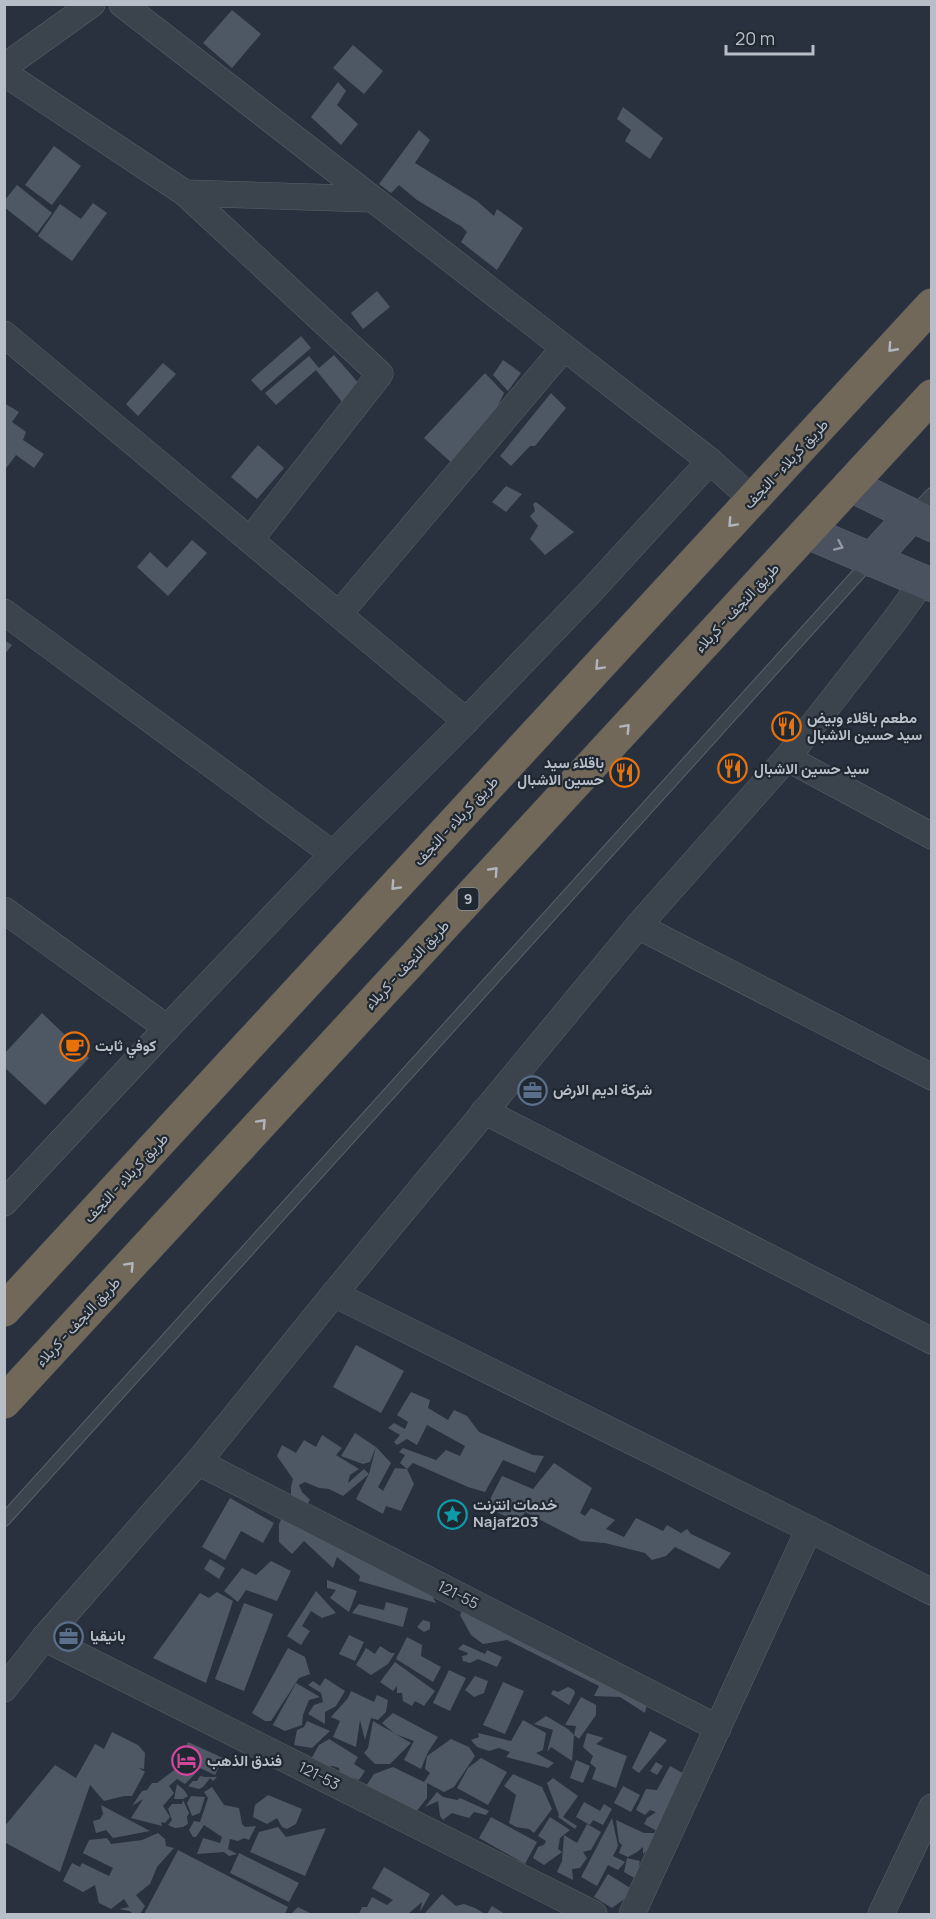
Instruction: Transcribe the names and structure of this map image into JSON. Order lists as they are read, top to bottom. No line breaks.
{"streets":{"highway":["طريق کربلاء - النجف","طريق النجف - کربلاء","9"],"street":["121-55","121-53"]},"one_way":["طريق کربلاء - النجف","طريق النجف - کربلاء"],"places":{"restaurant":["مطعم باقلاء وبيض سيد حسين الاشبال","سيد حسين الاشبال","باقلاء سيد حسين الاشبال"],"cafe":["كوفي ثابت"],"office":["شركة اديم الارض","بانيقيا"],"place":["خدمات انترنت Najaf203"],"hotel":["فندق الذهب"]},"scale_bar":"20 m"}
